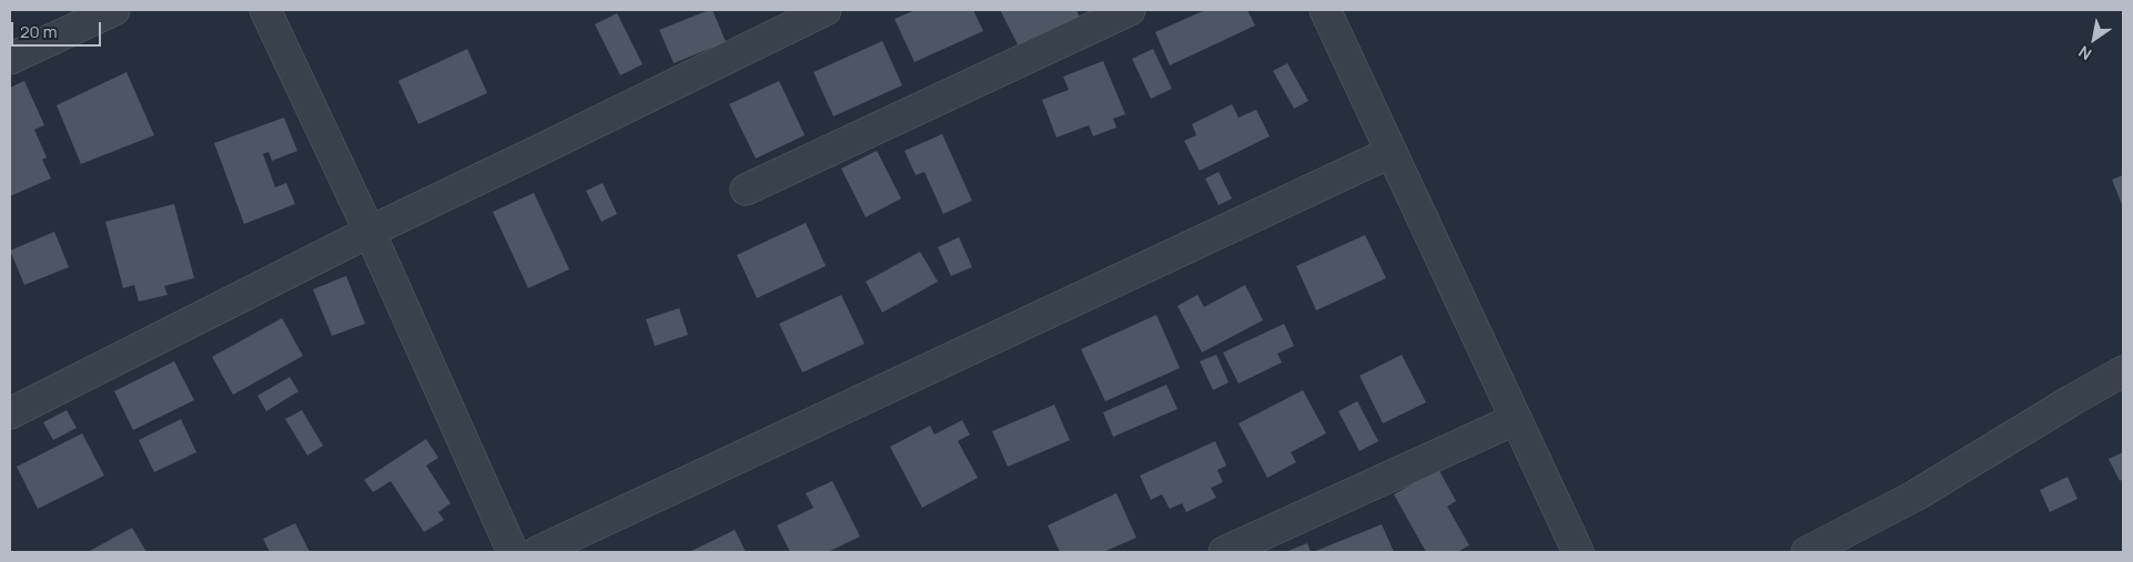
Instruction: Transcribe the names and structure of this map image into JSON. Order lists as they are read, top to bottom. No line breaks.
{"scale_bar":"20 m","north":"bottom left"}
